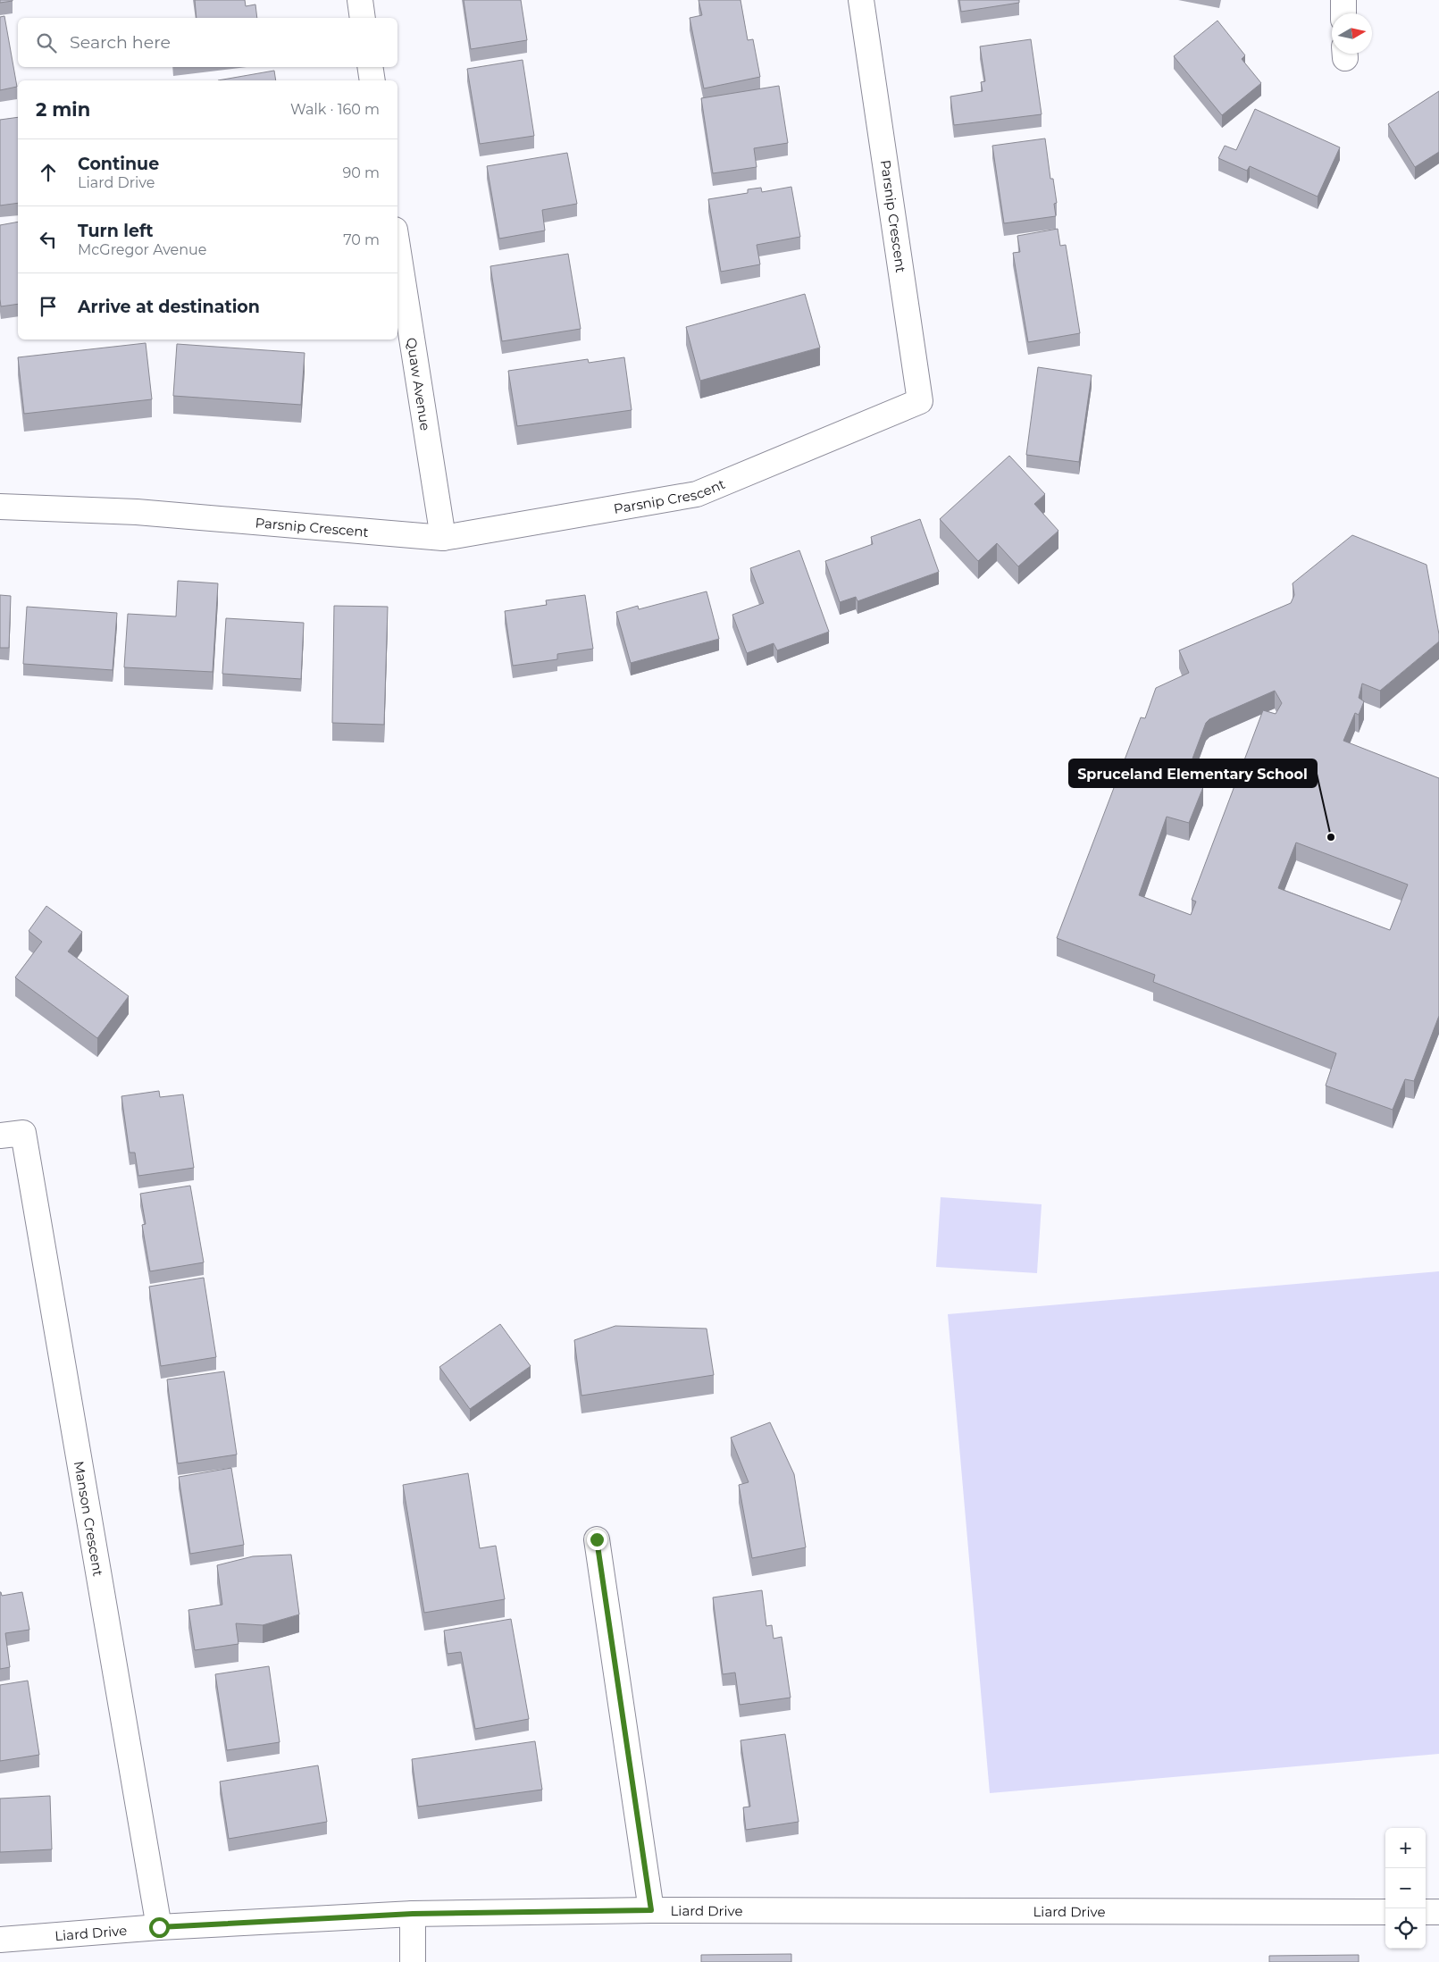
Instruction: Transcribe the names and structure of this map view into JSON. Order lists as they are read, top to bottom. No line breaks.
{"streets":{"street":["Parsnip Crescent","Quaw Avenue","Manson Crescent","Liard Drive"]},"crossings":[["Parsnip Crescent","Quaw Avenue"],["Manson Crescent","Liard Drive"]],"places":["Spruceland Elementary School"],"north":"right","page":{"search":"Search here","heading":["2 min","Walk · 160 m"],"list":[["Continue","Liard Drive","90 m"],["Turn left","McGregor Avenue","70 m"],"Arrive at destination"],"map_buttons":["+","−"]}}
